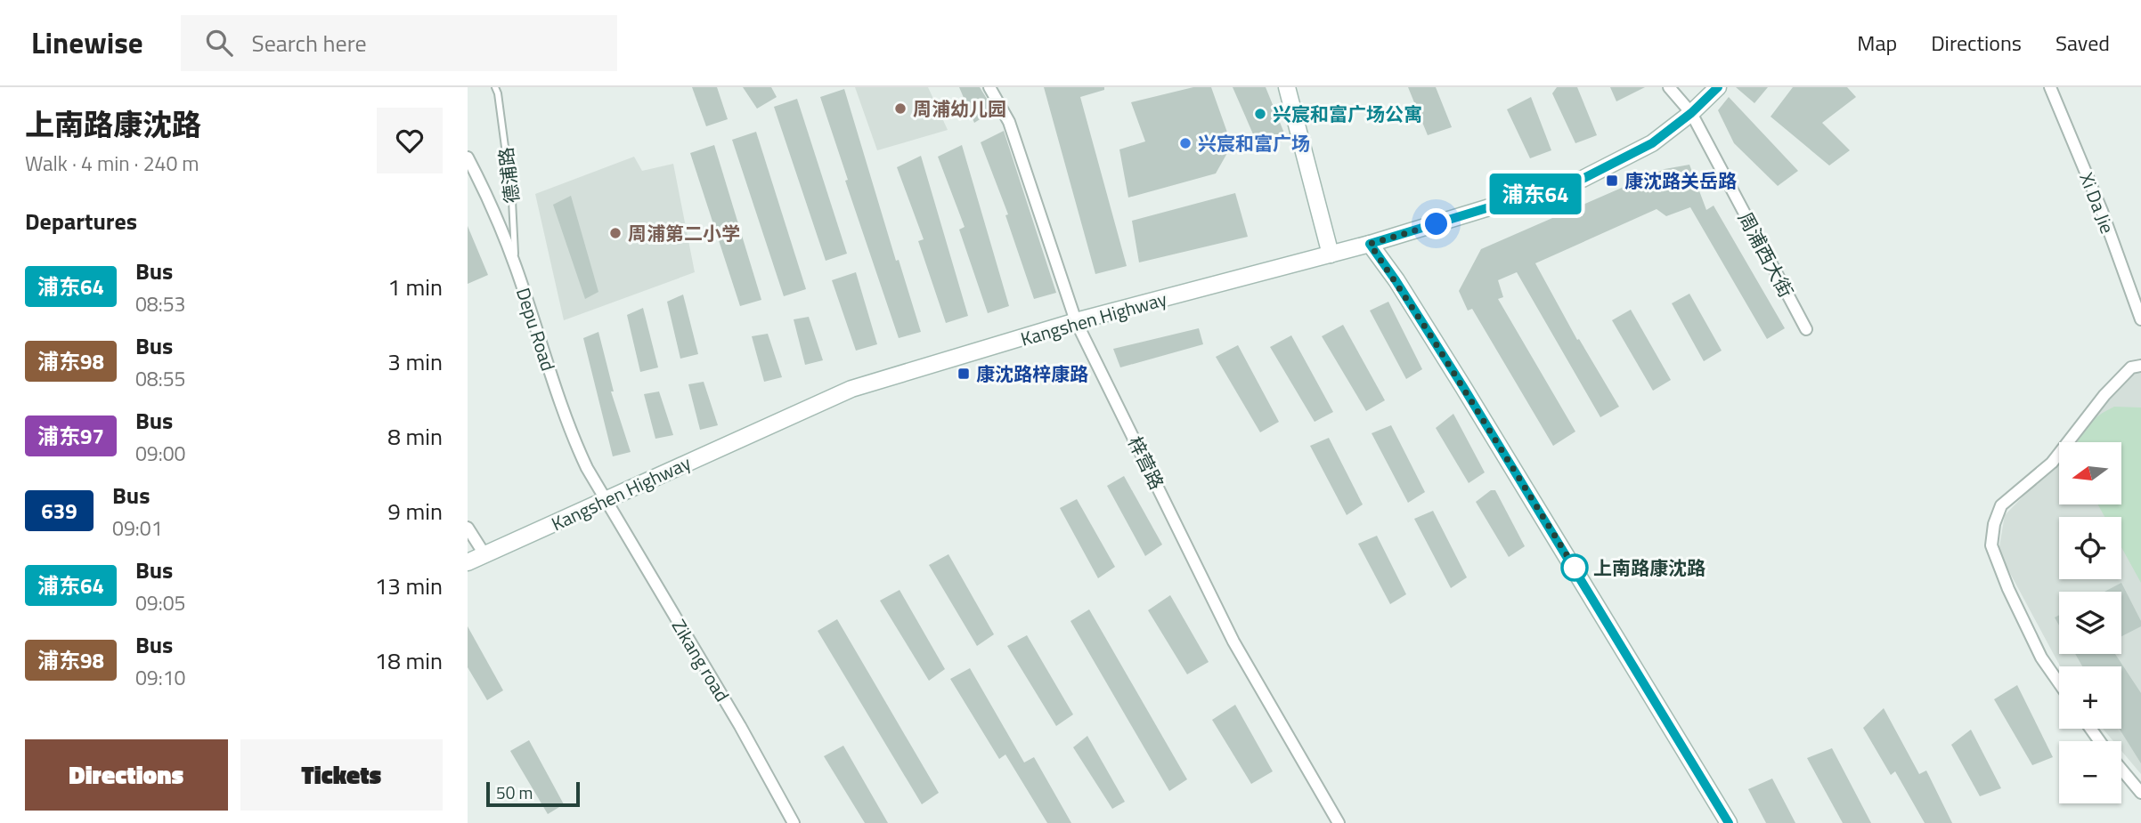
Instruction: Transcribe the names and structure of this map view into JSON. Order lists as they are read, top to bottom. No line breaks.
{"streets":{"street":["Xi Da Jie","周浦西大街","Kangshen Highway","Depu Road","梓营路","Zikang road"],"lane":["德浦路"]},"crossings":[["德浦路","Depu Road"],["周浦西大街","Kangshen Highway"],["Kangshen Highway","Depu Road"],["Kangshen Highway","梓营路"],["Kangshen Highway","Zikang road"],["Depu Road","Zikang road"]],"places":{"other":["周浦幼儿园","兴宸和富广场公寓","兴宸和富广场","周浦第二小学","上南路康沈路"],"transit":["康沈路关岳路","康沈路梓康路"]},"lines":["bus line 浦东64"],"scale_bar":"50 m","north":"left","page":{"header":"Linewise","search":"Search here","nav":["Map","Directions","Saved"],"heading":[["上南路康沈路","Walk · 4 min · 240 m"],"Departures"],"on_map":"浦东64","list":[{"mark":"浦东64","name":"Bus","note":"08:53","value":"1 min"},{"mark":"浦东98","name":"Bus","note":"08:55","value":"3 min"},{"mark":"浦东97","name":"Bus","note":"09:00","value":"8 min"},{"mark":"639","name":"Bus","note":"09:01","value":"9 min"},{"mark":"浦东64","name":"Bus","note":"09:05","value":"13 min"},{"mark":"浦东98","name":"Bus","note":"09:10","value":"18 min"}],"map_buttons":["+","−"],"buttons":["Directions","Tickets"],"scale":"50 m"}}
